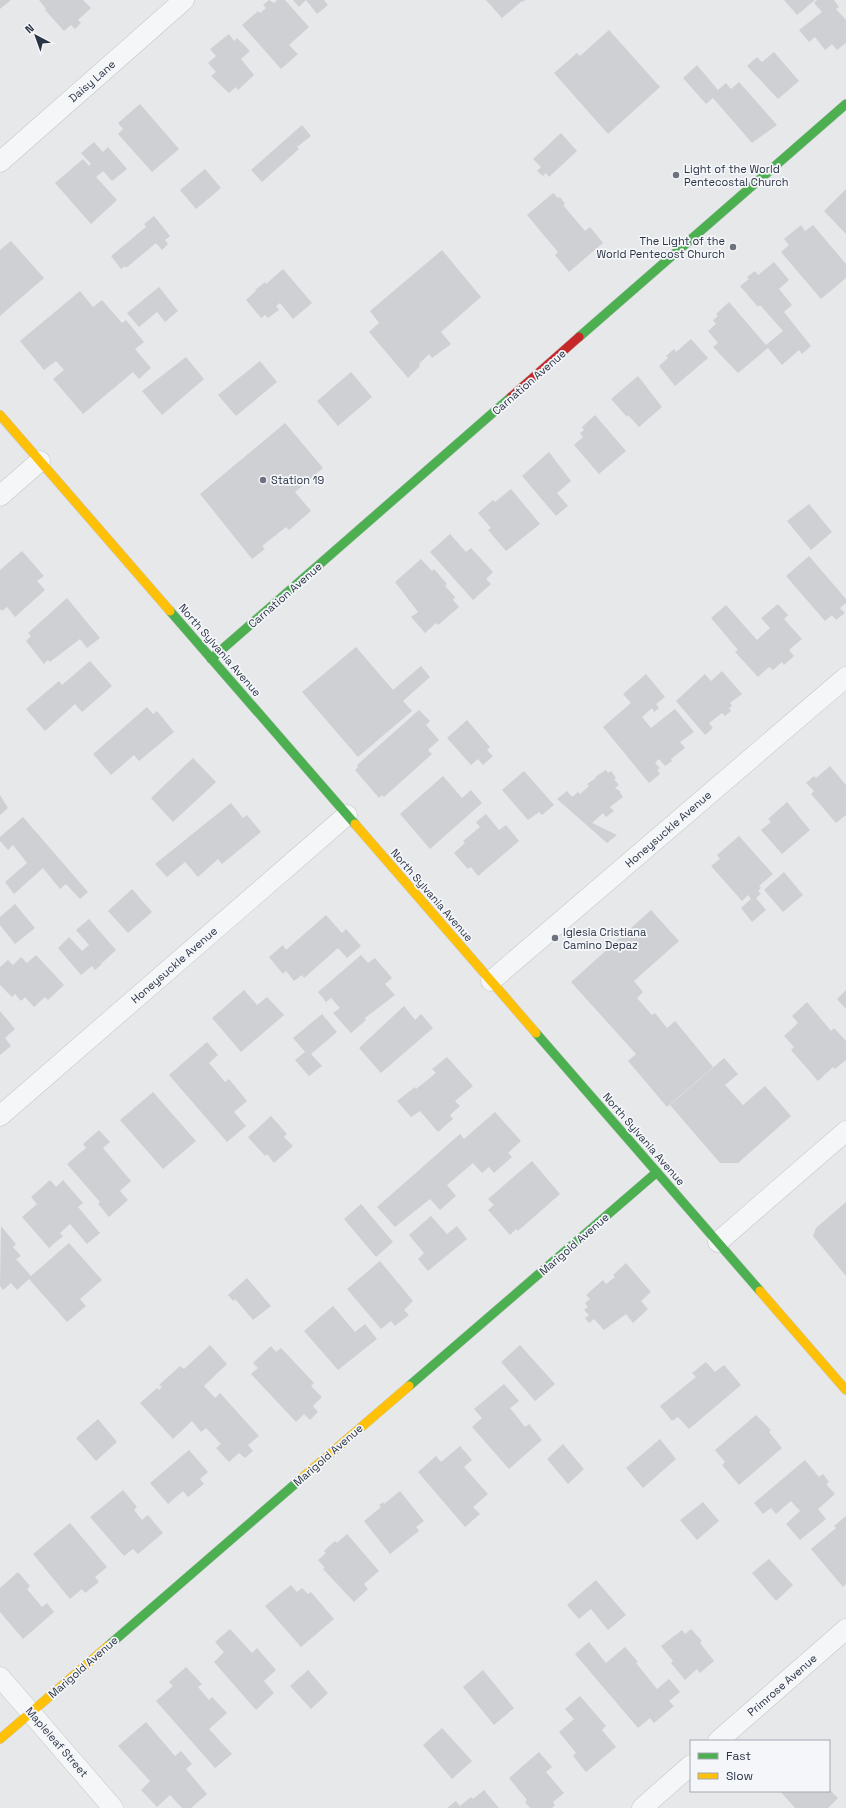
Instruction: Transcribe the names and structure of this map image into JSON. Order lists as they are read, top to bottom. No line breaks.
{"streets":{"street":["Daisy Lane","Carnation Avenue","North Sylvania Avenue","Honeysuckle Avenue","Marigold Avenue","Primrose Avenue","Mapleleaf Street"]},"crossings":[["Carnation Avenue","North Sylvania Avenue"],["North Sylvania Avenue","Honeysuckle Avenue"],["North Sylvania Avenue","Marigold Avenue"],["Marigold Avenue","Mapleleaf Street"]],"places":["Light of the World Pentecostal Church","The Light of the World Pentecost Church","Station 19","Iglesia Cristiana Camino Depaz"],"legend":["Fast","Slow"],"north":"top left"}
